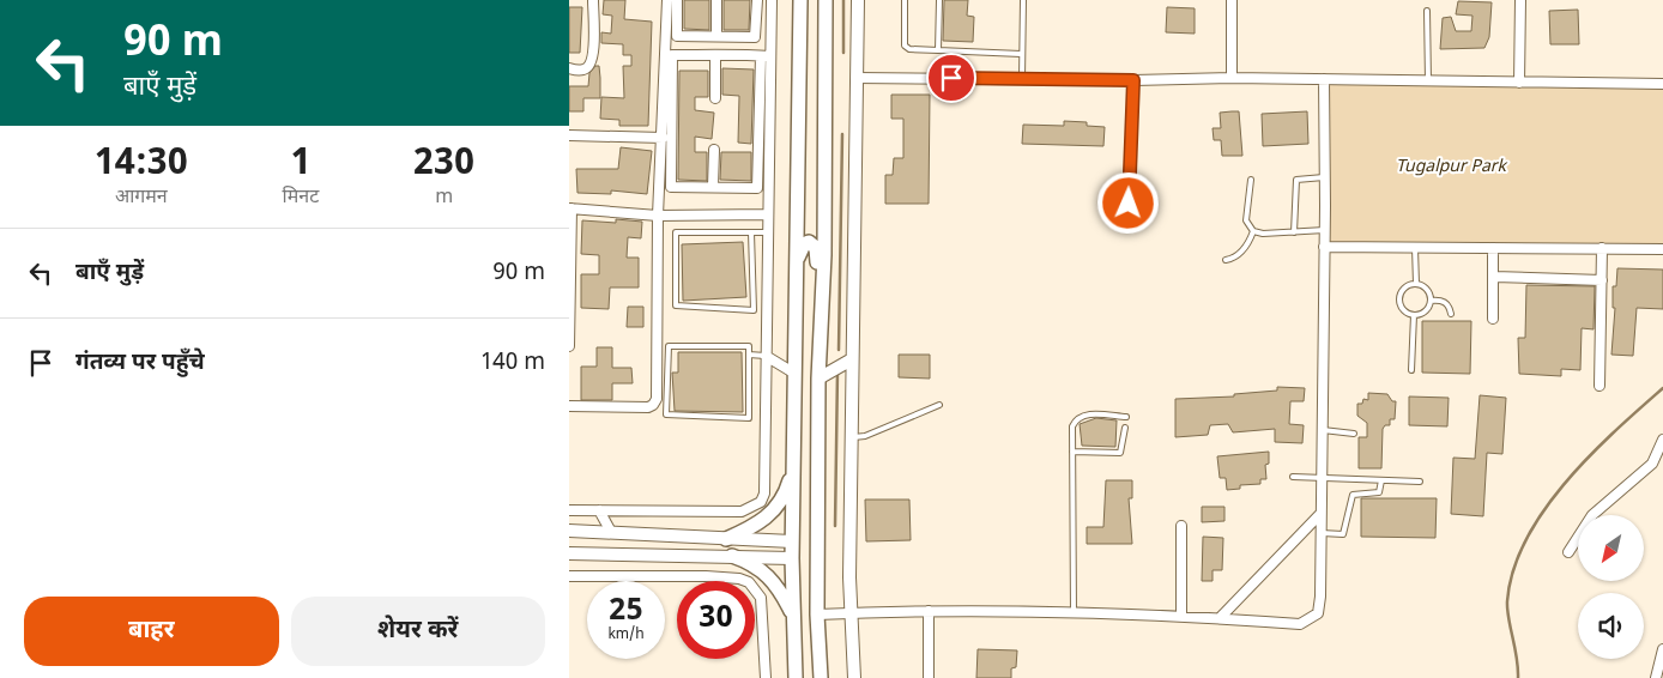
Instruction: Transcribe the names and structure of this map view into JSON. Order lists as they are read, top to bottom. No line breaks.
{"parks":["Tugalpur Park"],"north":"bottom left","page":{"turn":["90 m","बाएँ मुड़ें"],"eta":["14:30","आगमन","1","मिनट","230","m"],"list":[{"name":"बाएँ मुड़ें","value":"90 m"},{"name":"गंतव्य पर पहुँचे","value":"140 m"}],"speed":"25 km/h","limit":"30","buttons":["बाहर","शेयर करें"]}}
